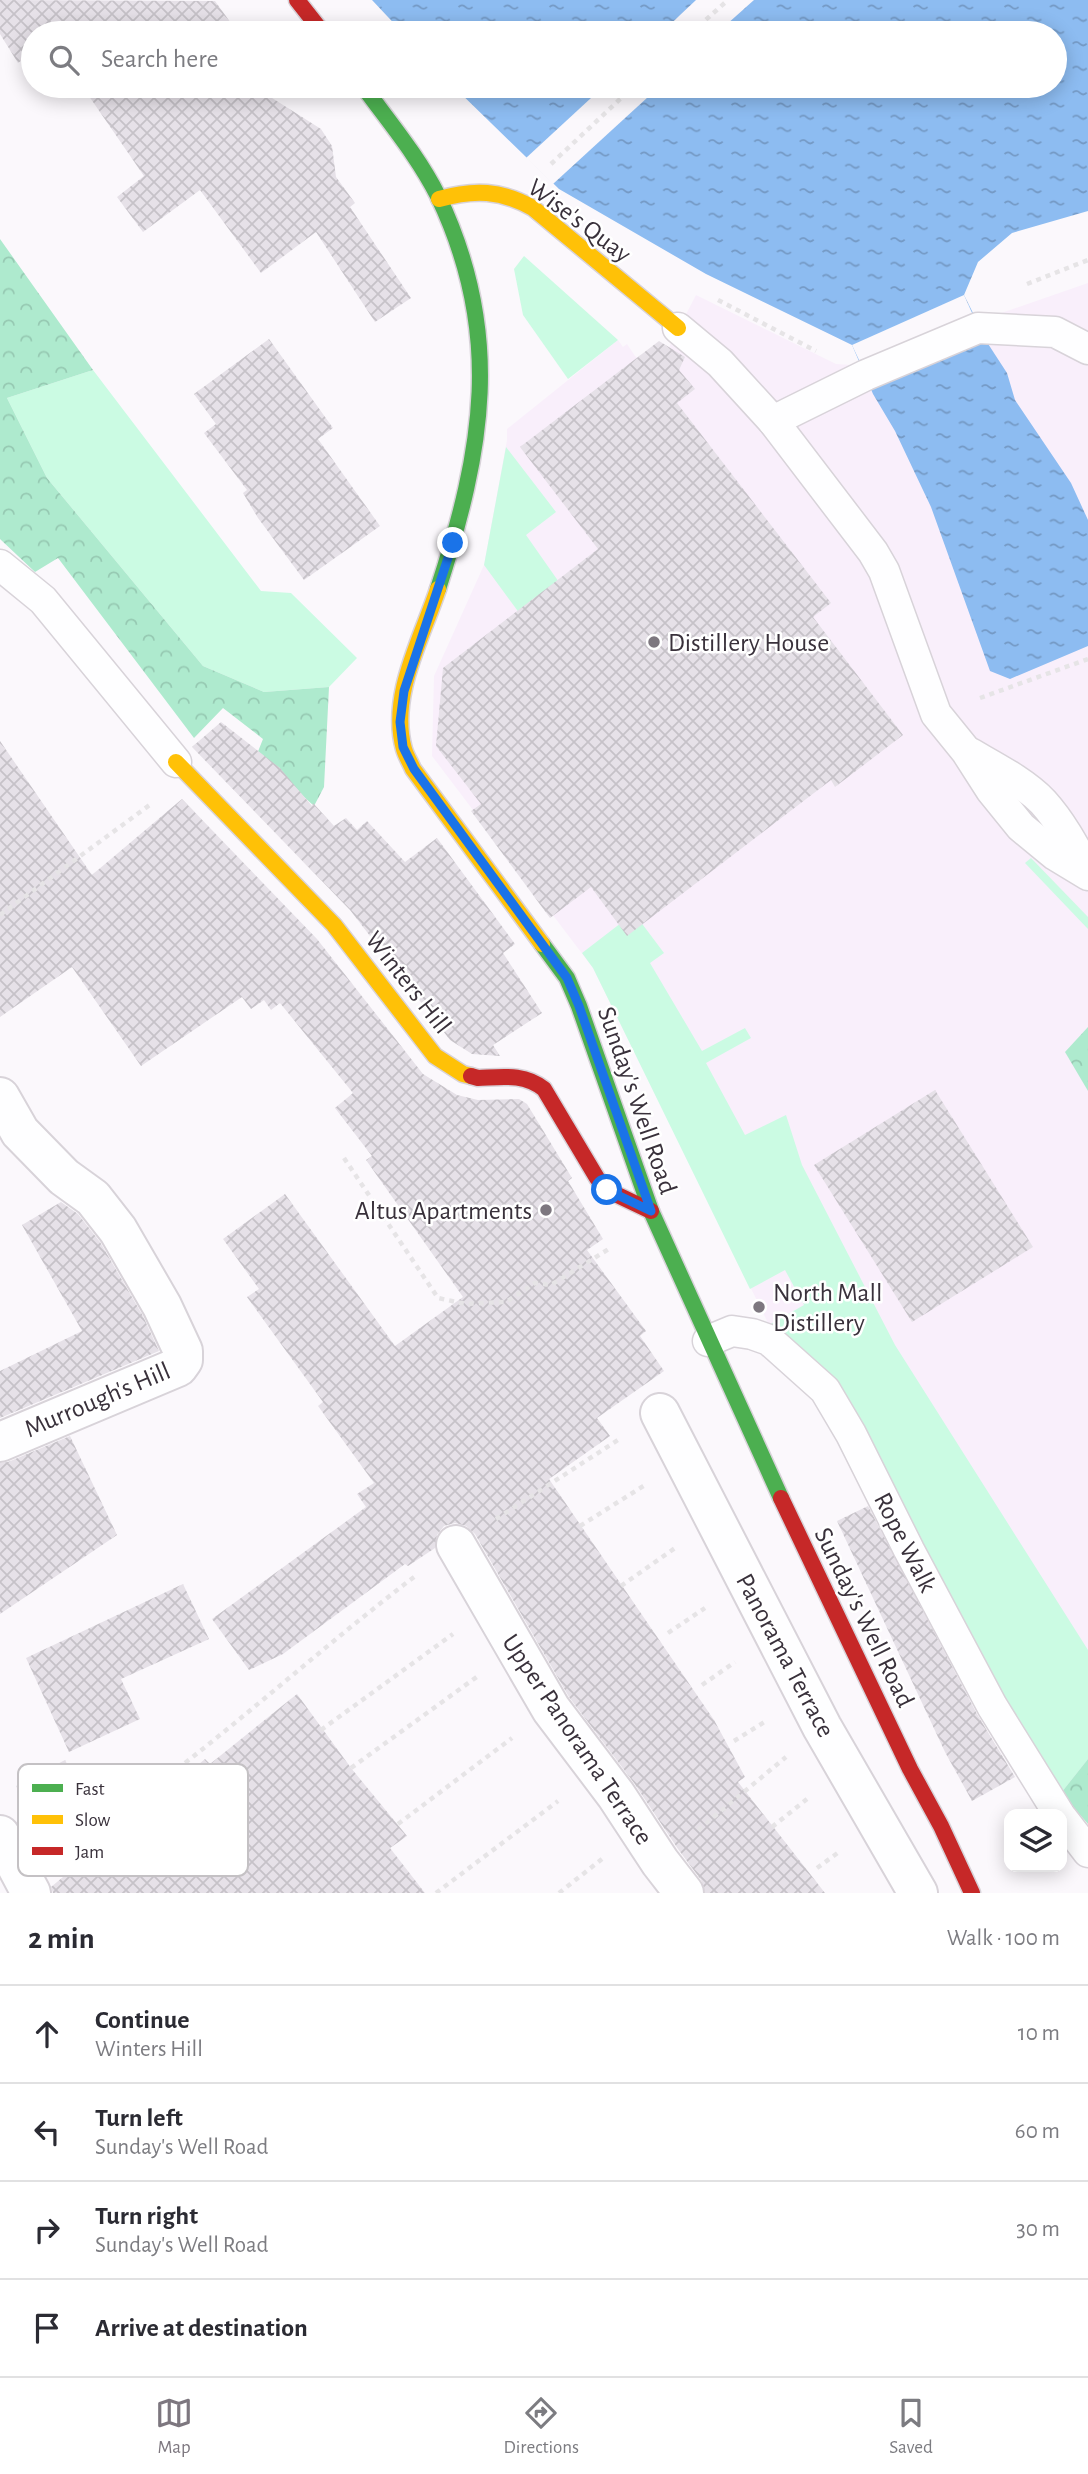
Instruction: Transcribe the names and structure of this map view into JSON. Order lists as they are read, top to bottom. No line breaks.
{"streets":{"main road":["Wise's Quay","Winters Hill","Sunday's Well Road"],"street":["Murrough's Hill","Panorama Terrace","Upper Panorama Terrace"],"lane":["Rope Walk"]},"crossings":[["Wise's Quay","Sunday's Well Road"],["Winters Hill","Sunday's Well Road"],["Sunday's Well Road","Rope Walk"]],"places":["Distillery House","Altus Apartments","North Mall Distillery"],"legend":["Fast","Slow","Jam"],"page":{"search":"Search here","heading":["2 min","Walk · 100 m"],"list":[["Continue","Winters Hill","10 m"],["Turn left","Sunday's Well Road","60 m"],["Turn right","Sunday's Well Road","30 m"],"Arrive at destination"],"nav":["Map","Directions","Saved"]}}
